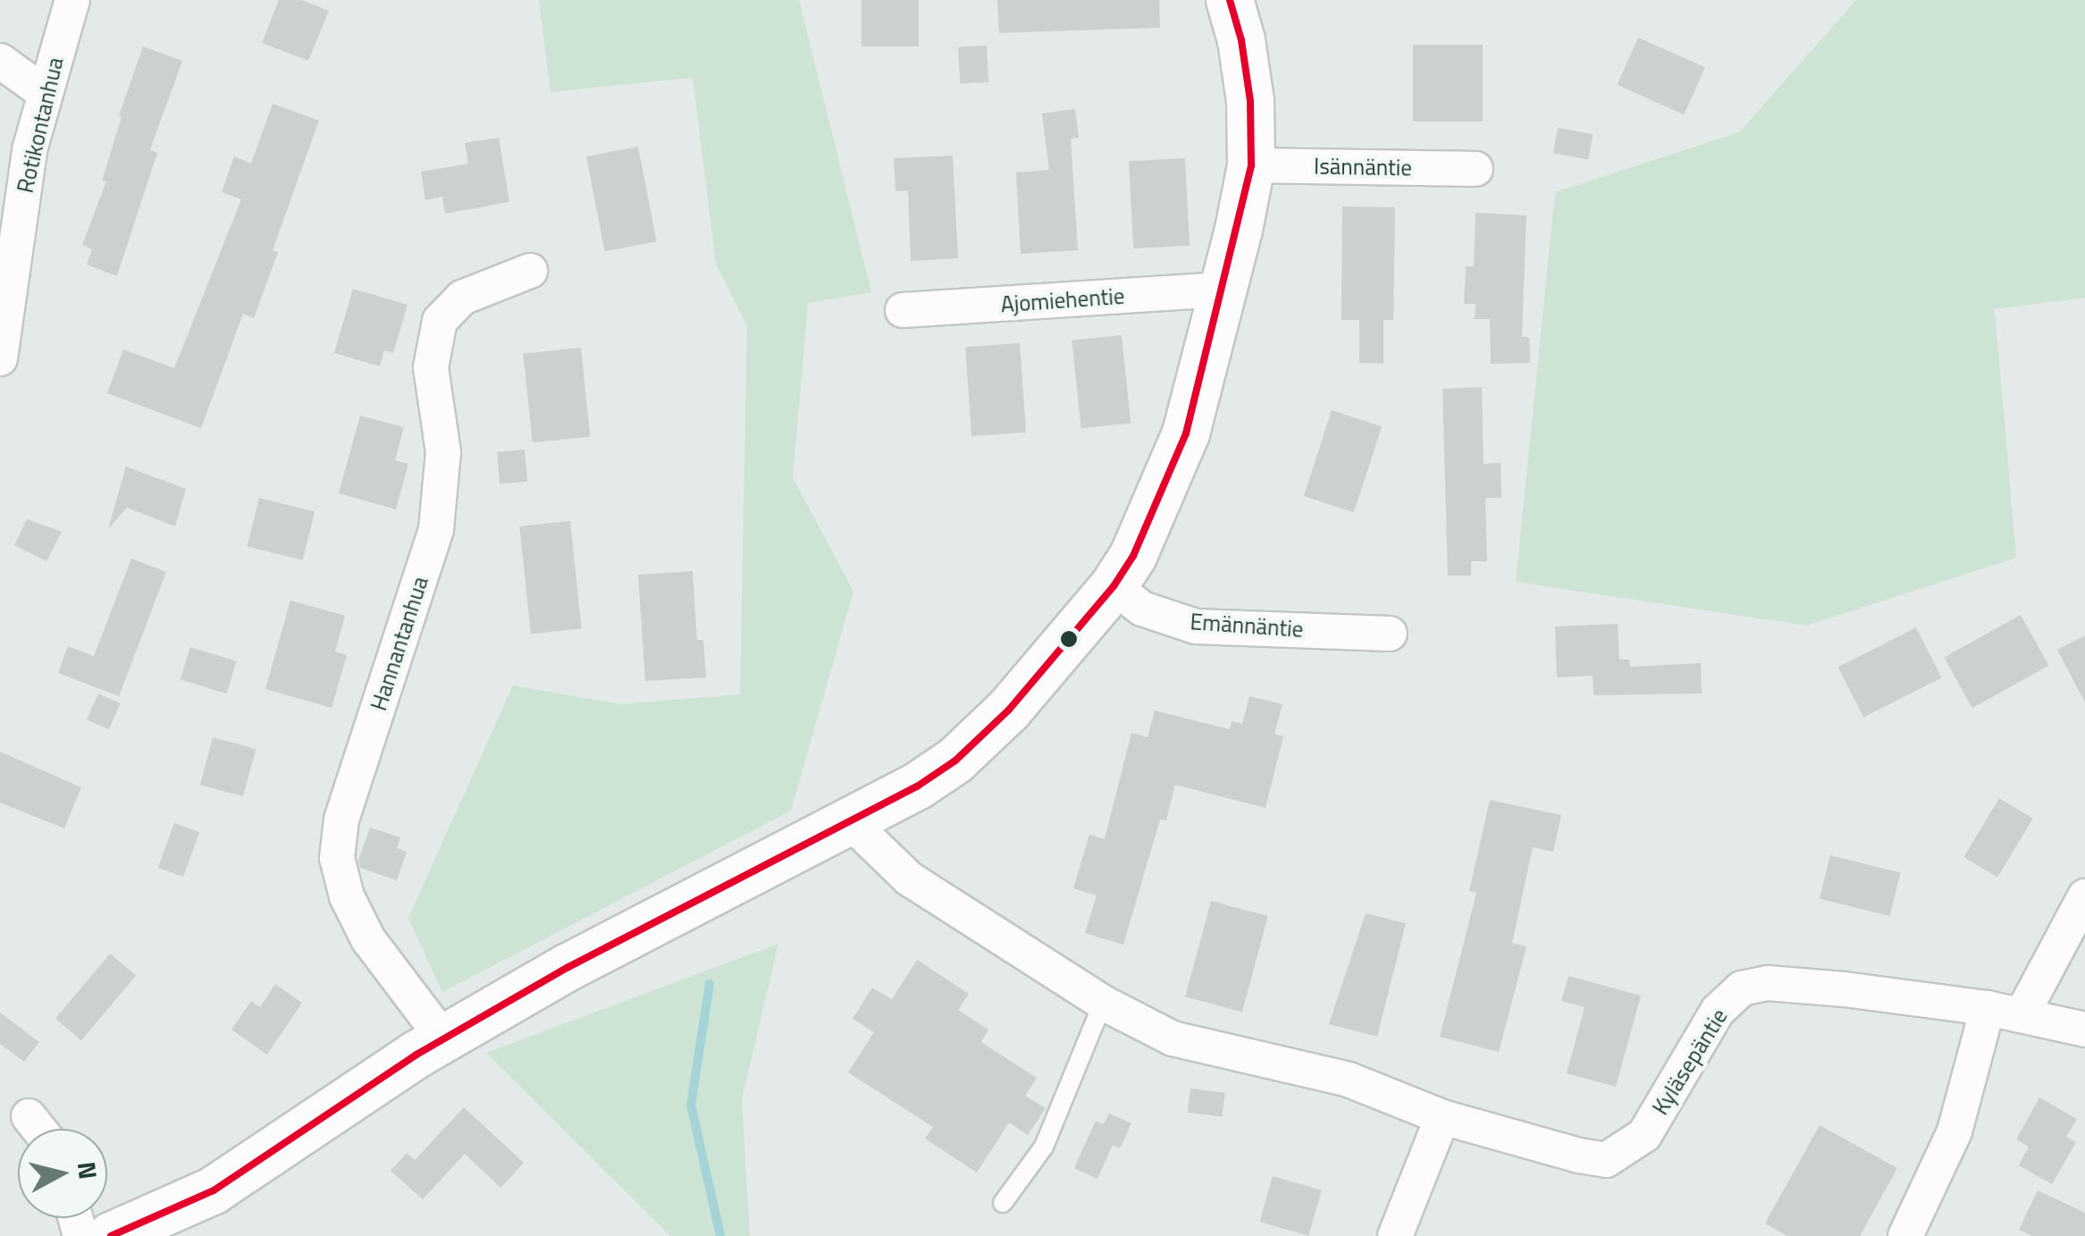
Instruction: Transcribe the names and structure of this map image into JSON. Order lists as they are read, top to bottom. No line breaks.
{"streets":{"street":["Rotikontanhua","Isännäntie","Ajomiehentie","Emännäntie","Hannantanhua","Kyläsepäntie"]},"north":"right"}
